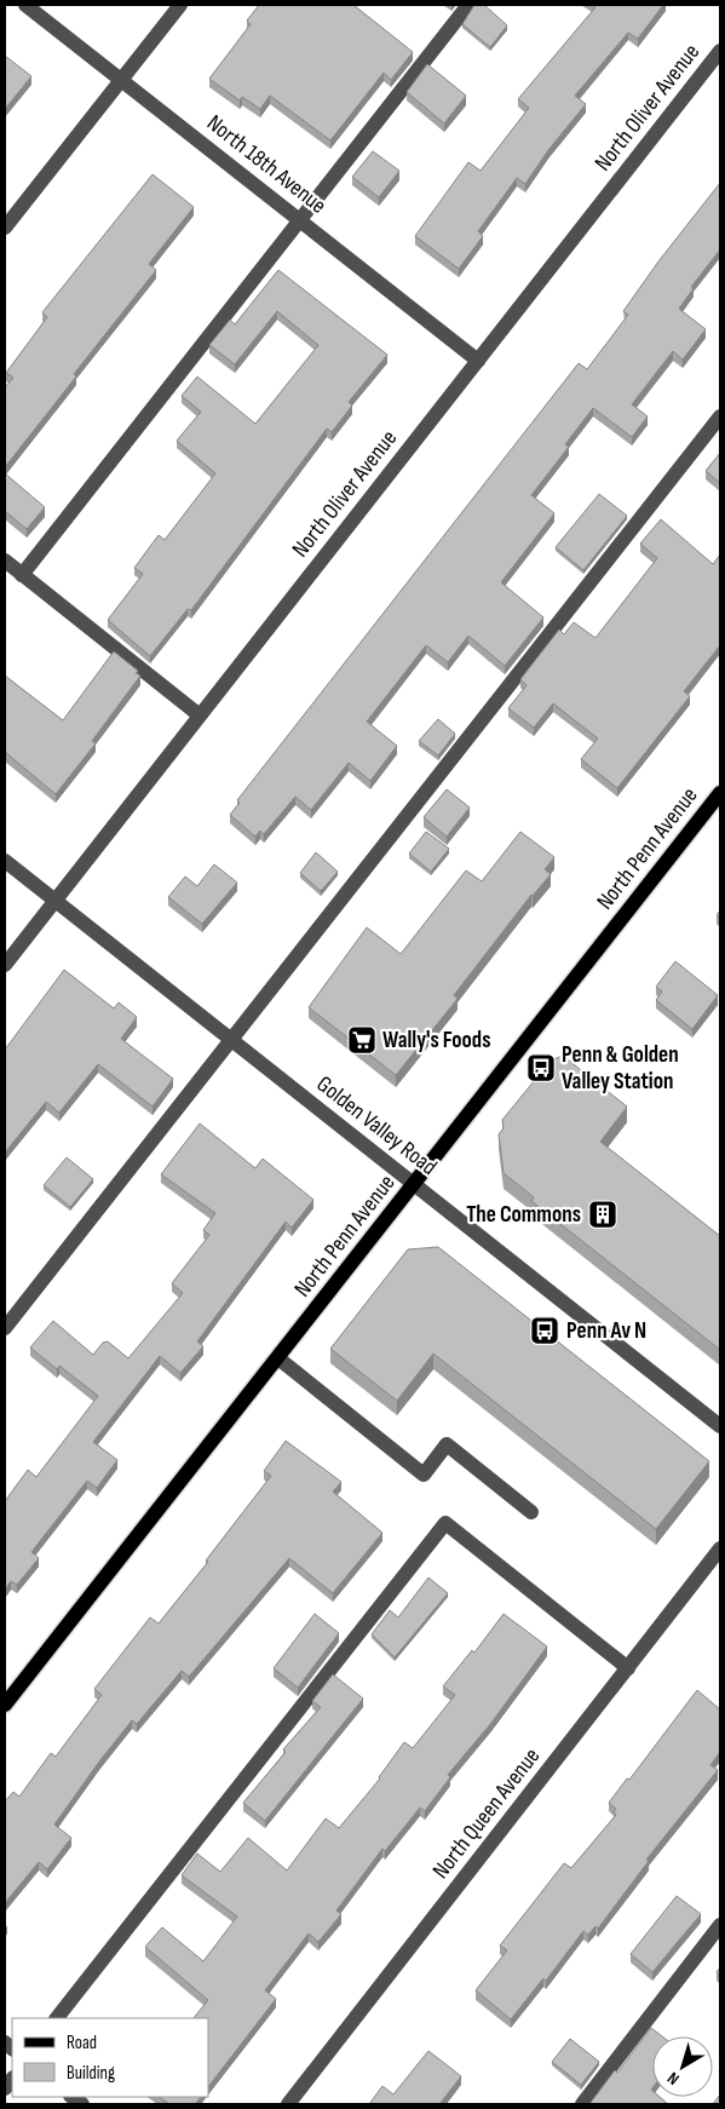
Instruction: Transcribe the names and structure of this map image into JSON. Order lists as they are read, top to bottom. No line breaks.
{"streets":{"main road":["North Penn Avenue"],"street":["North Oliver Avenue","North 18th Avenue","Golden Valley Road","North Queen Avenue"]},"crossings":[["North Oliver Avenue","North 18th Avenue"],["North Oliver Avenue","Golden Valley Road"],["North Penn Avenue","Golden Valley Road"]],"places":{"supermarket":["Wally's Foods"],"bus stop":["Penn & Golden Valley Station","Penn Av N"],"building":["The Commons"]},"legend":["Road","Building"],"north":"bottom left"}
